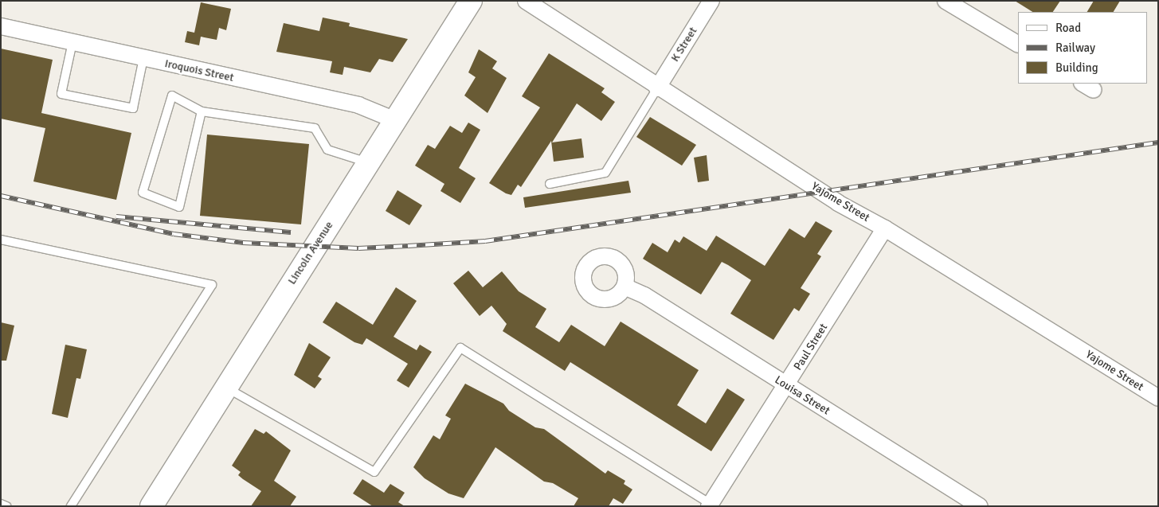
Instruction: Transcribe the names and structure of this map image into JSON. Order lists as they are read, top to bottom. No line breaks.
{"streets":{"main road":["Lincoln Avenue"],"street":["K Street","Iroquois Street","Yajome Street","Paul Street","Louisa Street"]},"crossings":[["K Street","Yajome Street"],["Iroquois Street","Lincoln Avenue"],["Yajome Street","Paul Street"],["Paul Street","Louisa Street"]],"legend":["Road","Railway","Building"]}
